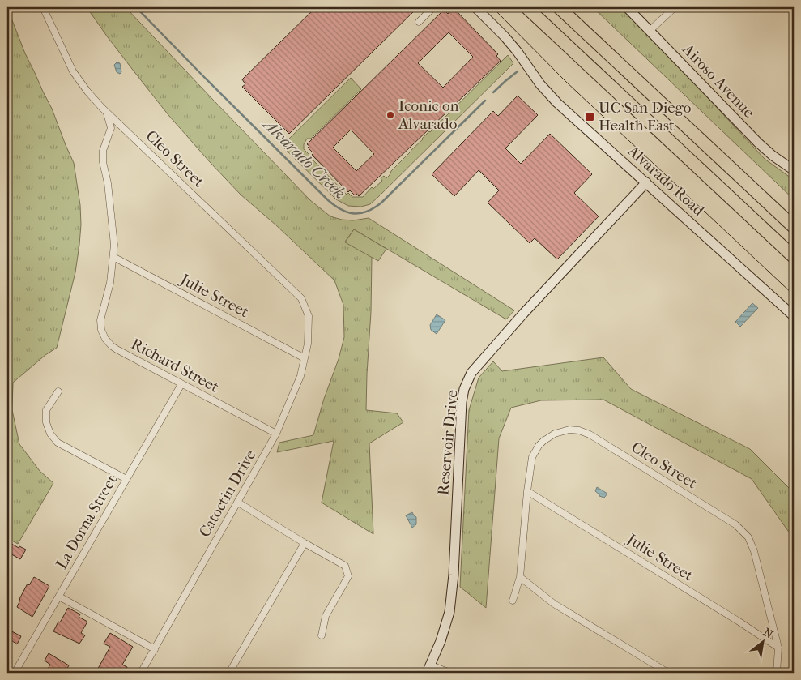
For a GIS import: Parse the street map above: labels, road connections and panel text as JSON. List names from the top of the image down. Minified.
{"streets":{"street":["Airoso Avenue","Cleo Street","Alvarado Road","Julie Street","Richard Street","Reservoir Drive","Catoctin Drive","La Dorna Street"]},"crossings":[["Cleo Street","Julie Street"],["Cleo Street","Richard Street"],["Cleo Street","Catoctin Drive"],["Alvarado Road","Reservoir Drive"],["Julie Street","Richard Street"],["Julie Street","Catoctin Drive"],["Richard Street","Catoctin Drive"],["Richard Street","La Dorna Street"]],"water":["Alvarado Creek"],"places":{"other":["Iconic on Alvarado"],"transit":["UC San Diego Health East"]},"north":"top right"}
